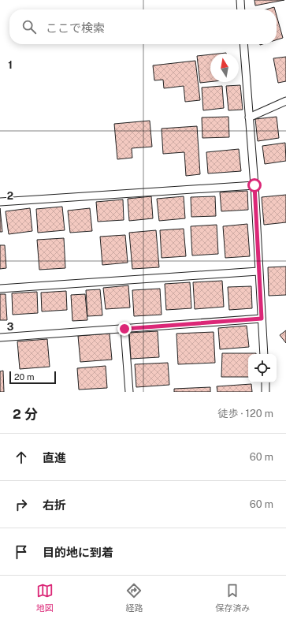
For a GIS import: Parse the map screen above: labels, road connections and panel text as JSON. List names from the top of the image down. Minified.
{"scale_bar":"20 m","north":"top","page":{"search":"ここで検索","scale":"20 m","heading":["2 分","徒歩 · 120 m"],"list":[["直進","60 m"],["右折","60 m"],"目的地に到着"],"nav":["地図","経路","保存済み"]},"grid":{"rows":["1","2","3"]}}
